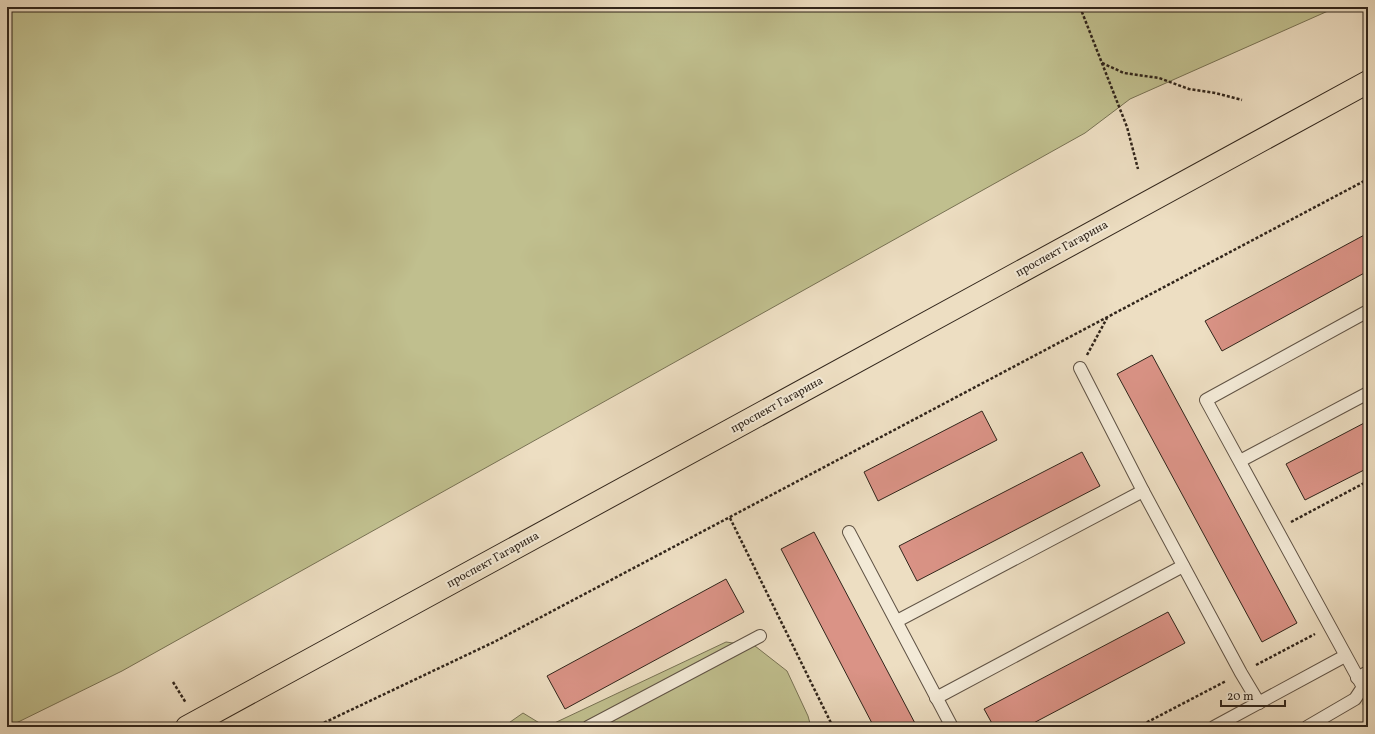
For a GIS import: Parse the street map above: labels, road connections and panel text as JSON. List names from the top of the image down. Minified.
{"streets":{"main road":["проспект Гагарина"]},"scale_bar":"20 m"}
